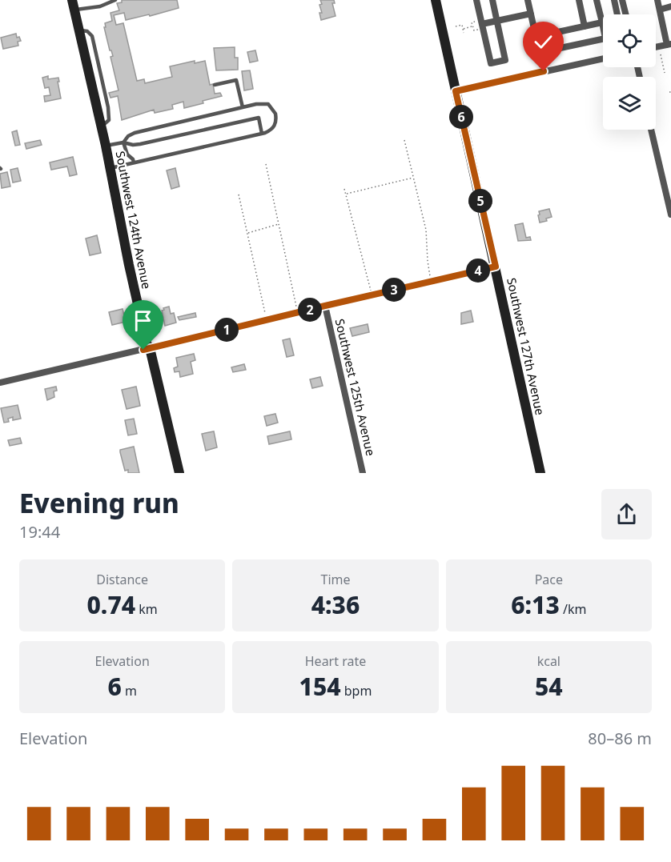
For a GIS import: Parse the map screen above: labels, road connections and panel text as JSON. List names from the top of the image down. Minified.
{"streets":{"street":["Southwest 124th Avenue","Southwest 127th Avenue","Southwest 125th Avenue"]},"page":{"pins":["6","5","4","3","2","1"],"heading":["Evening run","19:44"],"stats":[["Distance","0.74 km"],["Time","4:36"],["Pace","6:13 /km"],["Elevation","6 m"],["Heart rate","154 bpm"],["kcal","54"]],"chart":["Elevation","80–86 m"]}}
